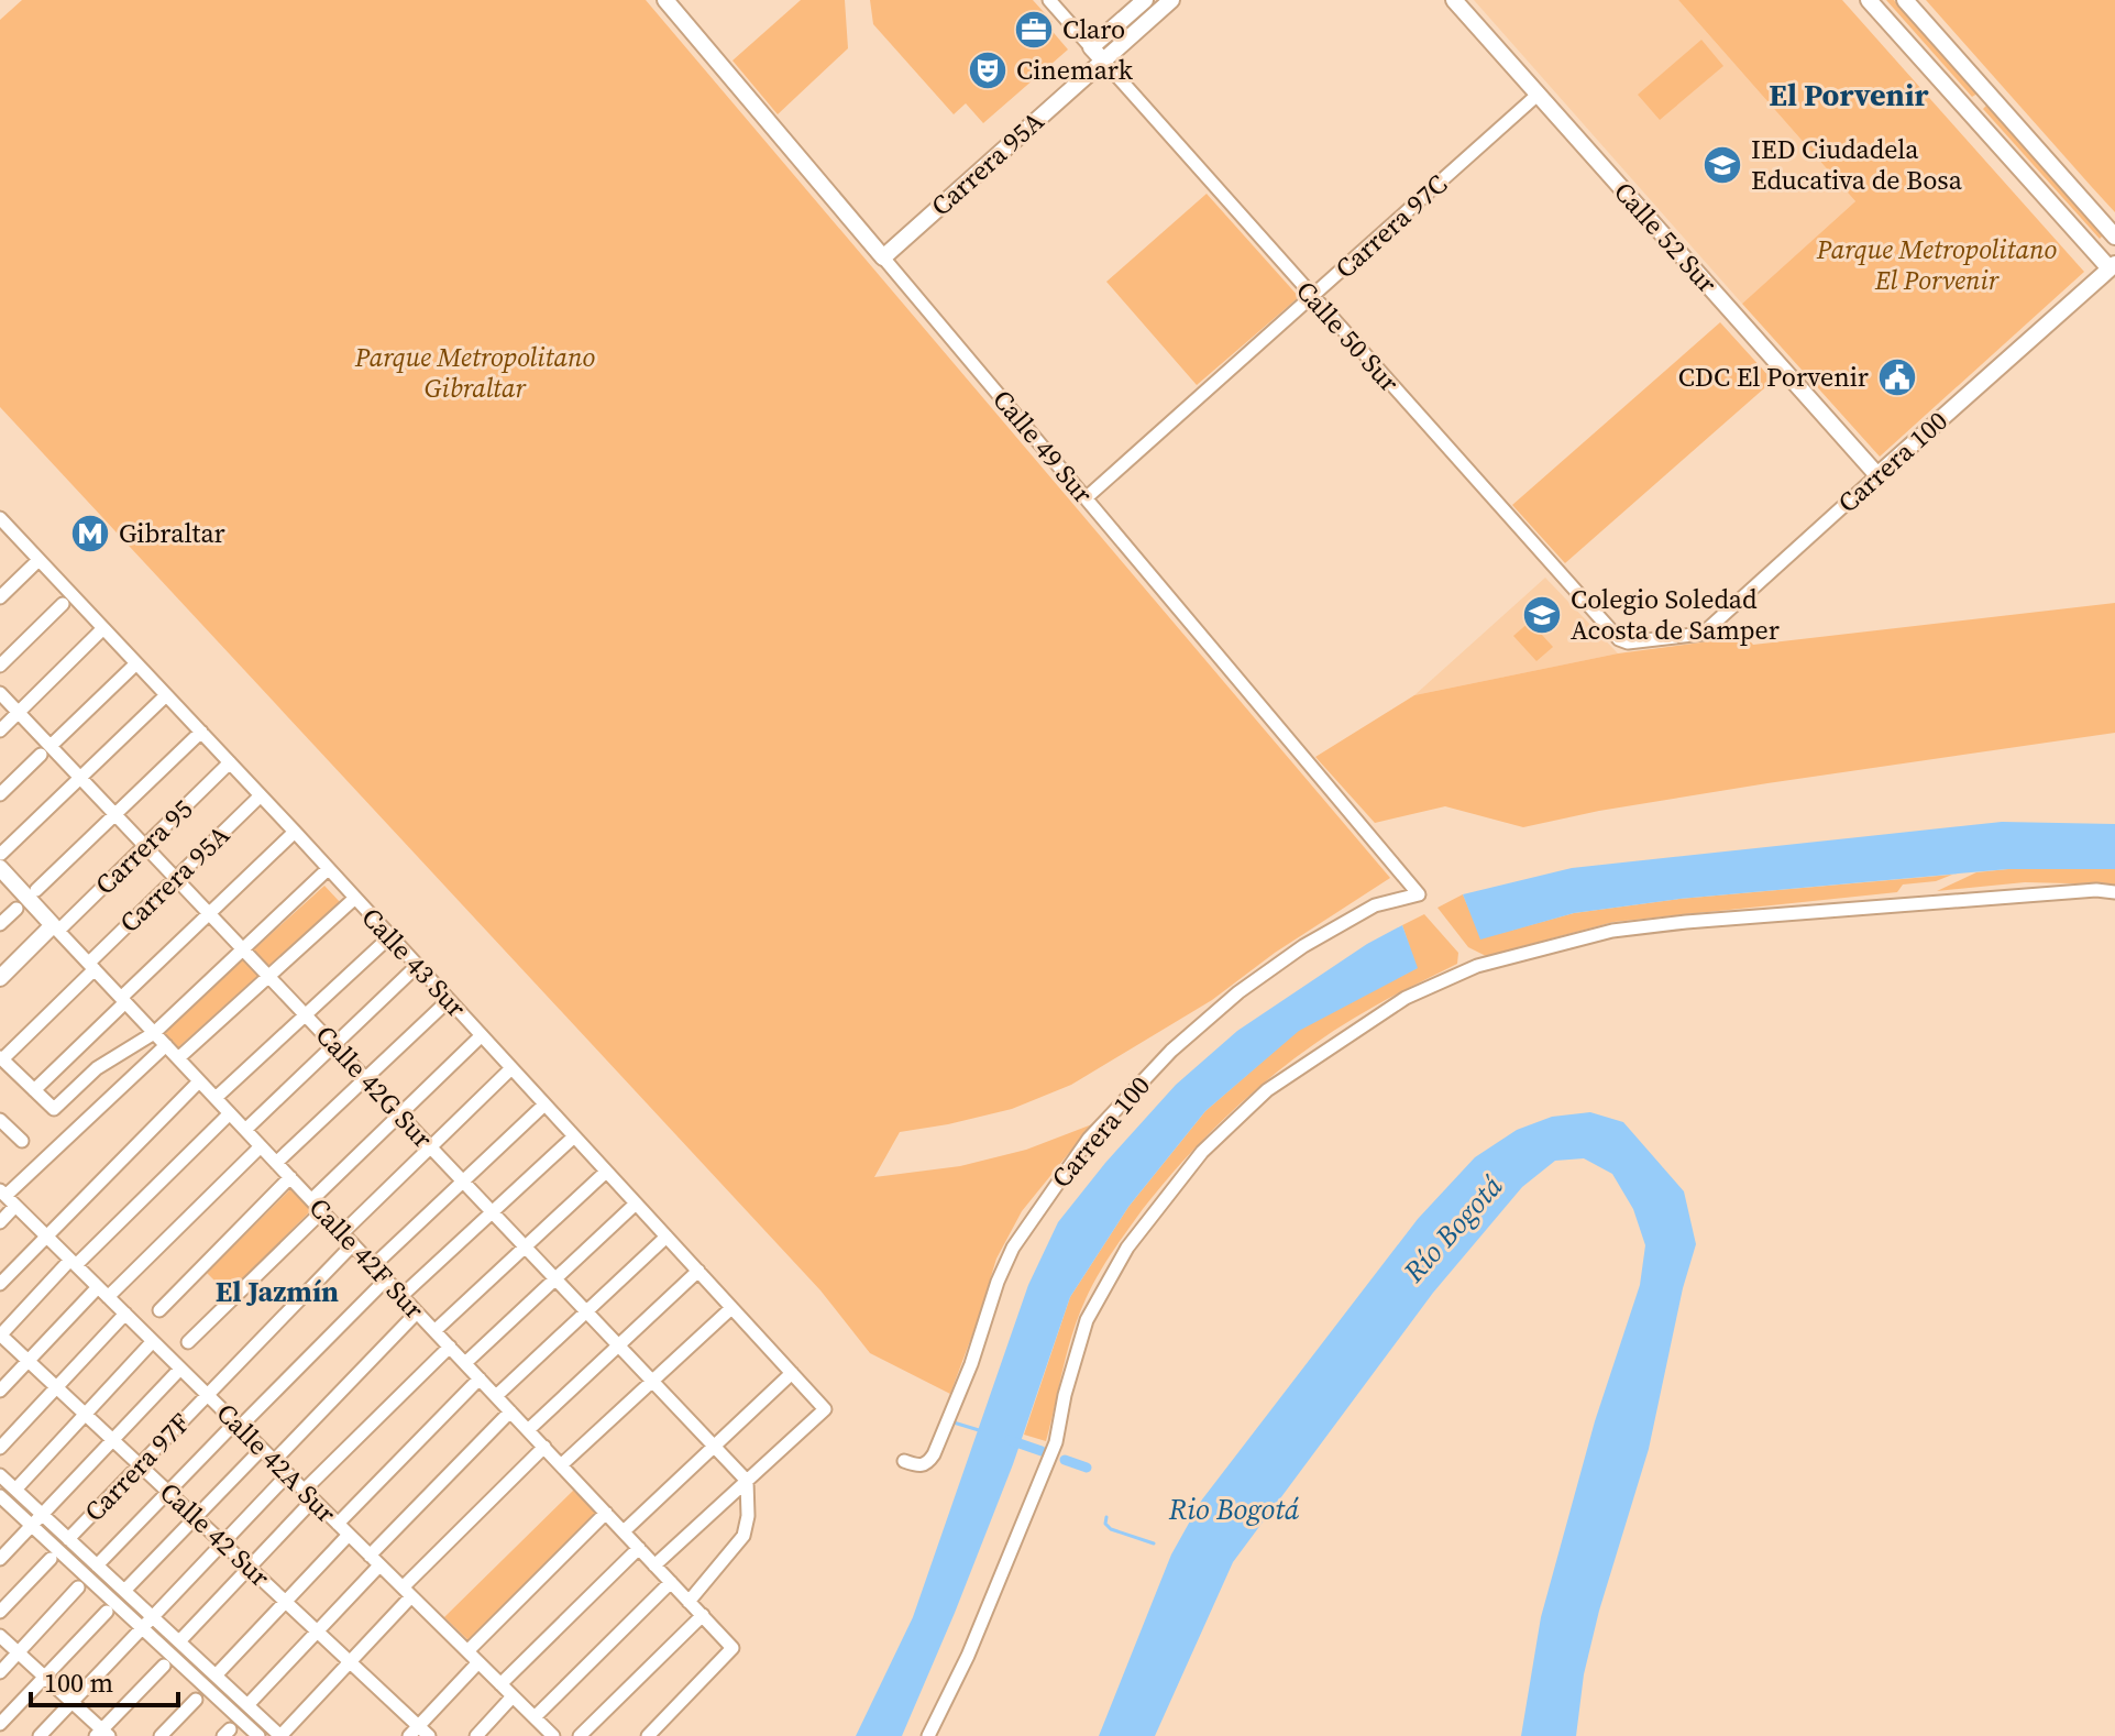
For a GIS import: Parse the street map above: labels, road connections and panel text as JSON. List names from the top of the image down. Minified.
{"streets":{"street":["Carrera 95A","Carrera 97C","Calle 52 Sur","Calle 50 Sur","Calle 49 Sur","Carrera 100","Carrera 95","Calle 43 Sur","Calle 42G Sur","Calle 42F Sur","Calle 42A Sur","Carrera 97F","Calle 42 Sur"]},"crossings":[["Carrera 95A","Calle 50 Sur"],["Carrera 95A","Calle 49 Sur"],["Carrera 95A","Calle 43 Sur"],["Carrera 95A","Calle 42G Sur"],["Carrera 95A","Calle 42F Sur"],["Carrera 97C","Calle 52 Sur"],["Carrera 97C","Calle 50 Sur"],["Carrera 97C","Calle 49 Sur"],["Calle 52 Sur","Carrera 100"],["Calle 50 Sur","Carrera 100"],["Calle 49 Sur","Carrera 100"],["Carrera 95","Calle 43 Sur"],["Carrera 95","Calle 42G Sur"],["Carrera 95","Calle 42F Sur"],["Calle 43 Sur","Calle 42G Sur"],["Calle 42F Sur","Carrera 97F"],["Calle 42A Sur","Carrera 97F"],["Carrera 97F","Calle 42 Sur"]],"districts":["El Porvenir","El Jazmín"],"water":["Río Bogotá","Rio Bogotá"],"parks":["Parque Metropolitano El Porvenir","Parque Metropolitano Gibraltar"],"places":{"office":["Claro"],"theatre":["Cinemark"],"school or university":["IED Ciudadela Educativa de Bosa","Colegio Soledad Acosta de Samper"],"public building":["CDC El Porvenir"],"metro station":["Gibraltar"]},"scale_bar":"100 m"}
